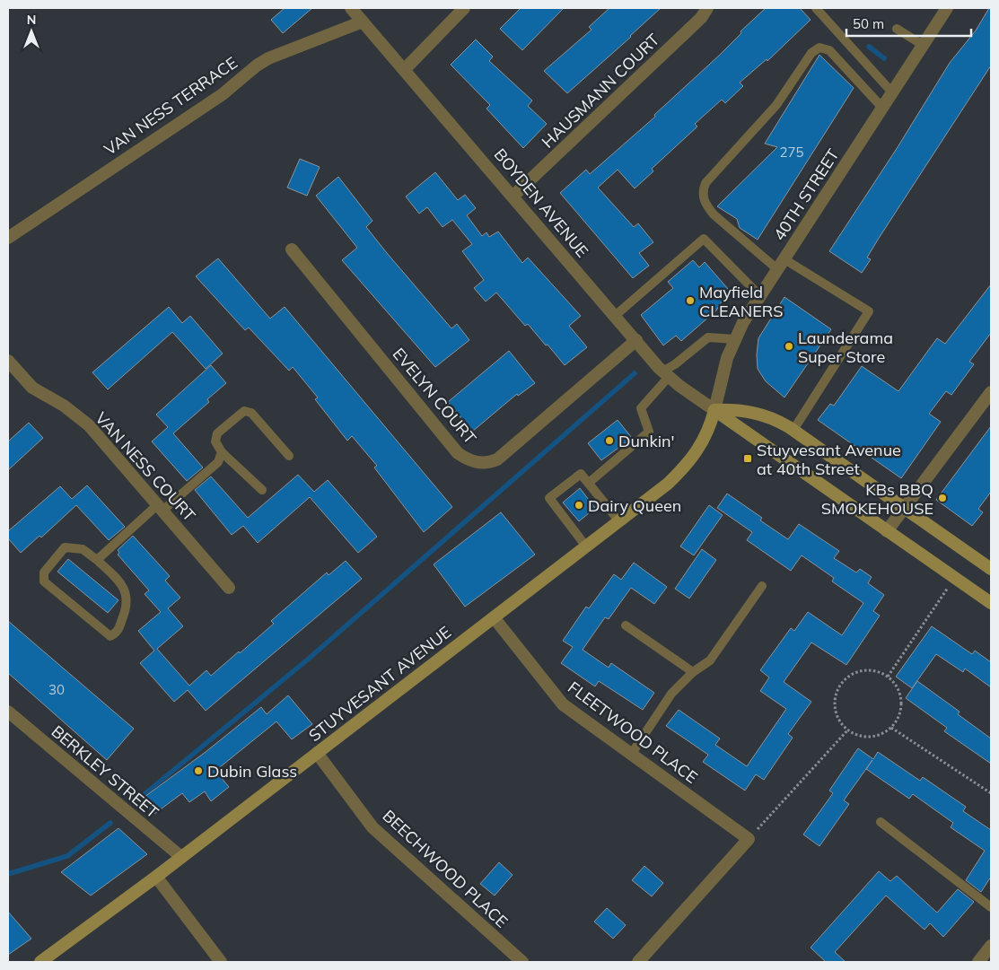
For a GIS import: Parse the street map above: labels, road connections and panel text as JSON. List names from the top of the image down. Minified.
{"streets":{"main road":["STUYVESANT AVENUE"],"street":["HAUSMANN COURT","VAN NESS TERRACE","40TH STREET","BOYDEN AVENUE","EVELYN COURT","VAN NESS COURT","FLEETWOOD PLACE","BERKLEY STREET","BEECHWOOD PLACE"]},"crossings":[["HAUSMANN COURT","BOYDEN AVENUE"],["VAN NESS TERRACE","BOYDEN AVENUE"],["40TH STREET","BOYDEN AVENUE"],["40TH STREET","STUYVESANT AVENUE"],["BOYDEN AVENUE","EVELYN COURT"],["BOYDEN AVENUE","STUYVESANT AVENUE"],["STUYVESANT AVENUE","FLEETWOOD PLACE"],["STUYVESANT AVENUE","BERKLEY STREET"],["STUYVESANT AVENUE","BEECHWOOD PLACE"]],"places":{"other":["Mayfield CLEANERS","Launderama Super Store","Dunkin'","KBs BBQ SMOKEHOUSE","Dairy Queen","Dubin Glass"],"transit":["Stuyvesant Avenue at 40th Street"]},"house_numbers":["275","30"],"scale_bar":"50 m","north":"top"}
